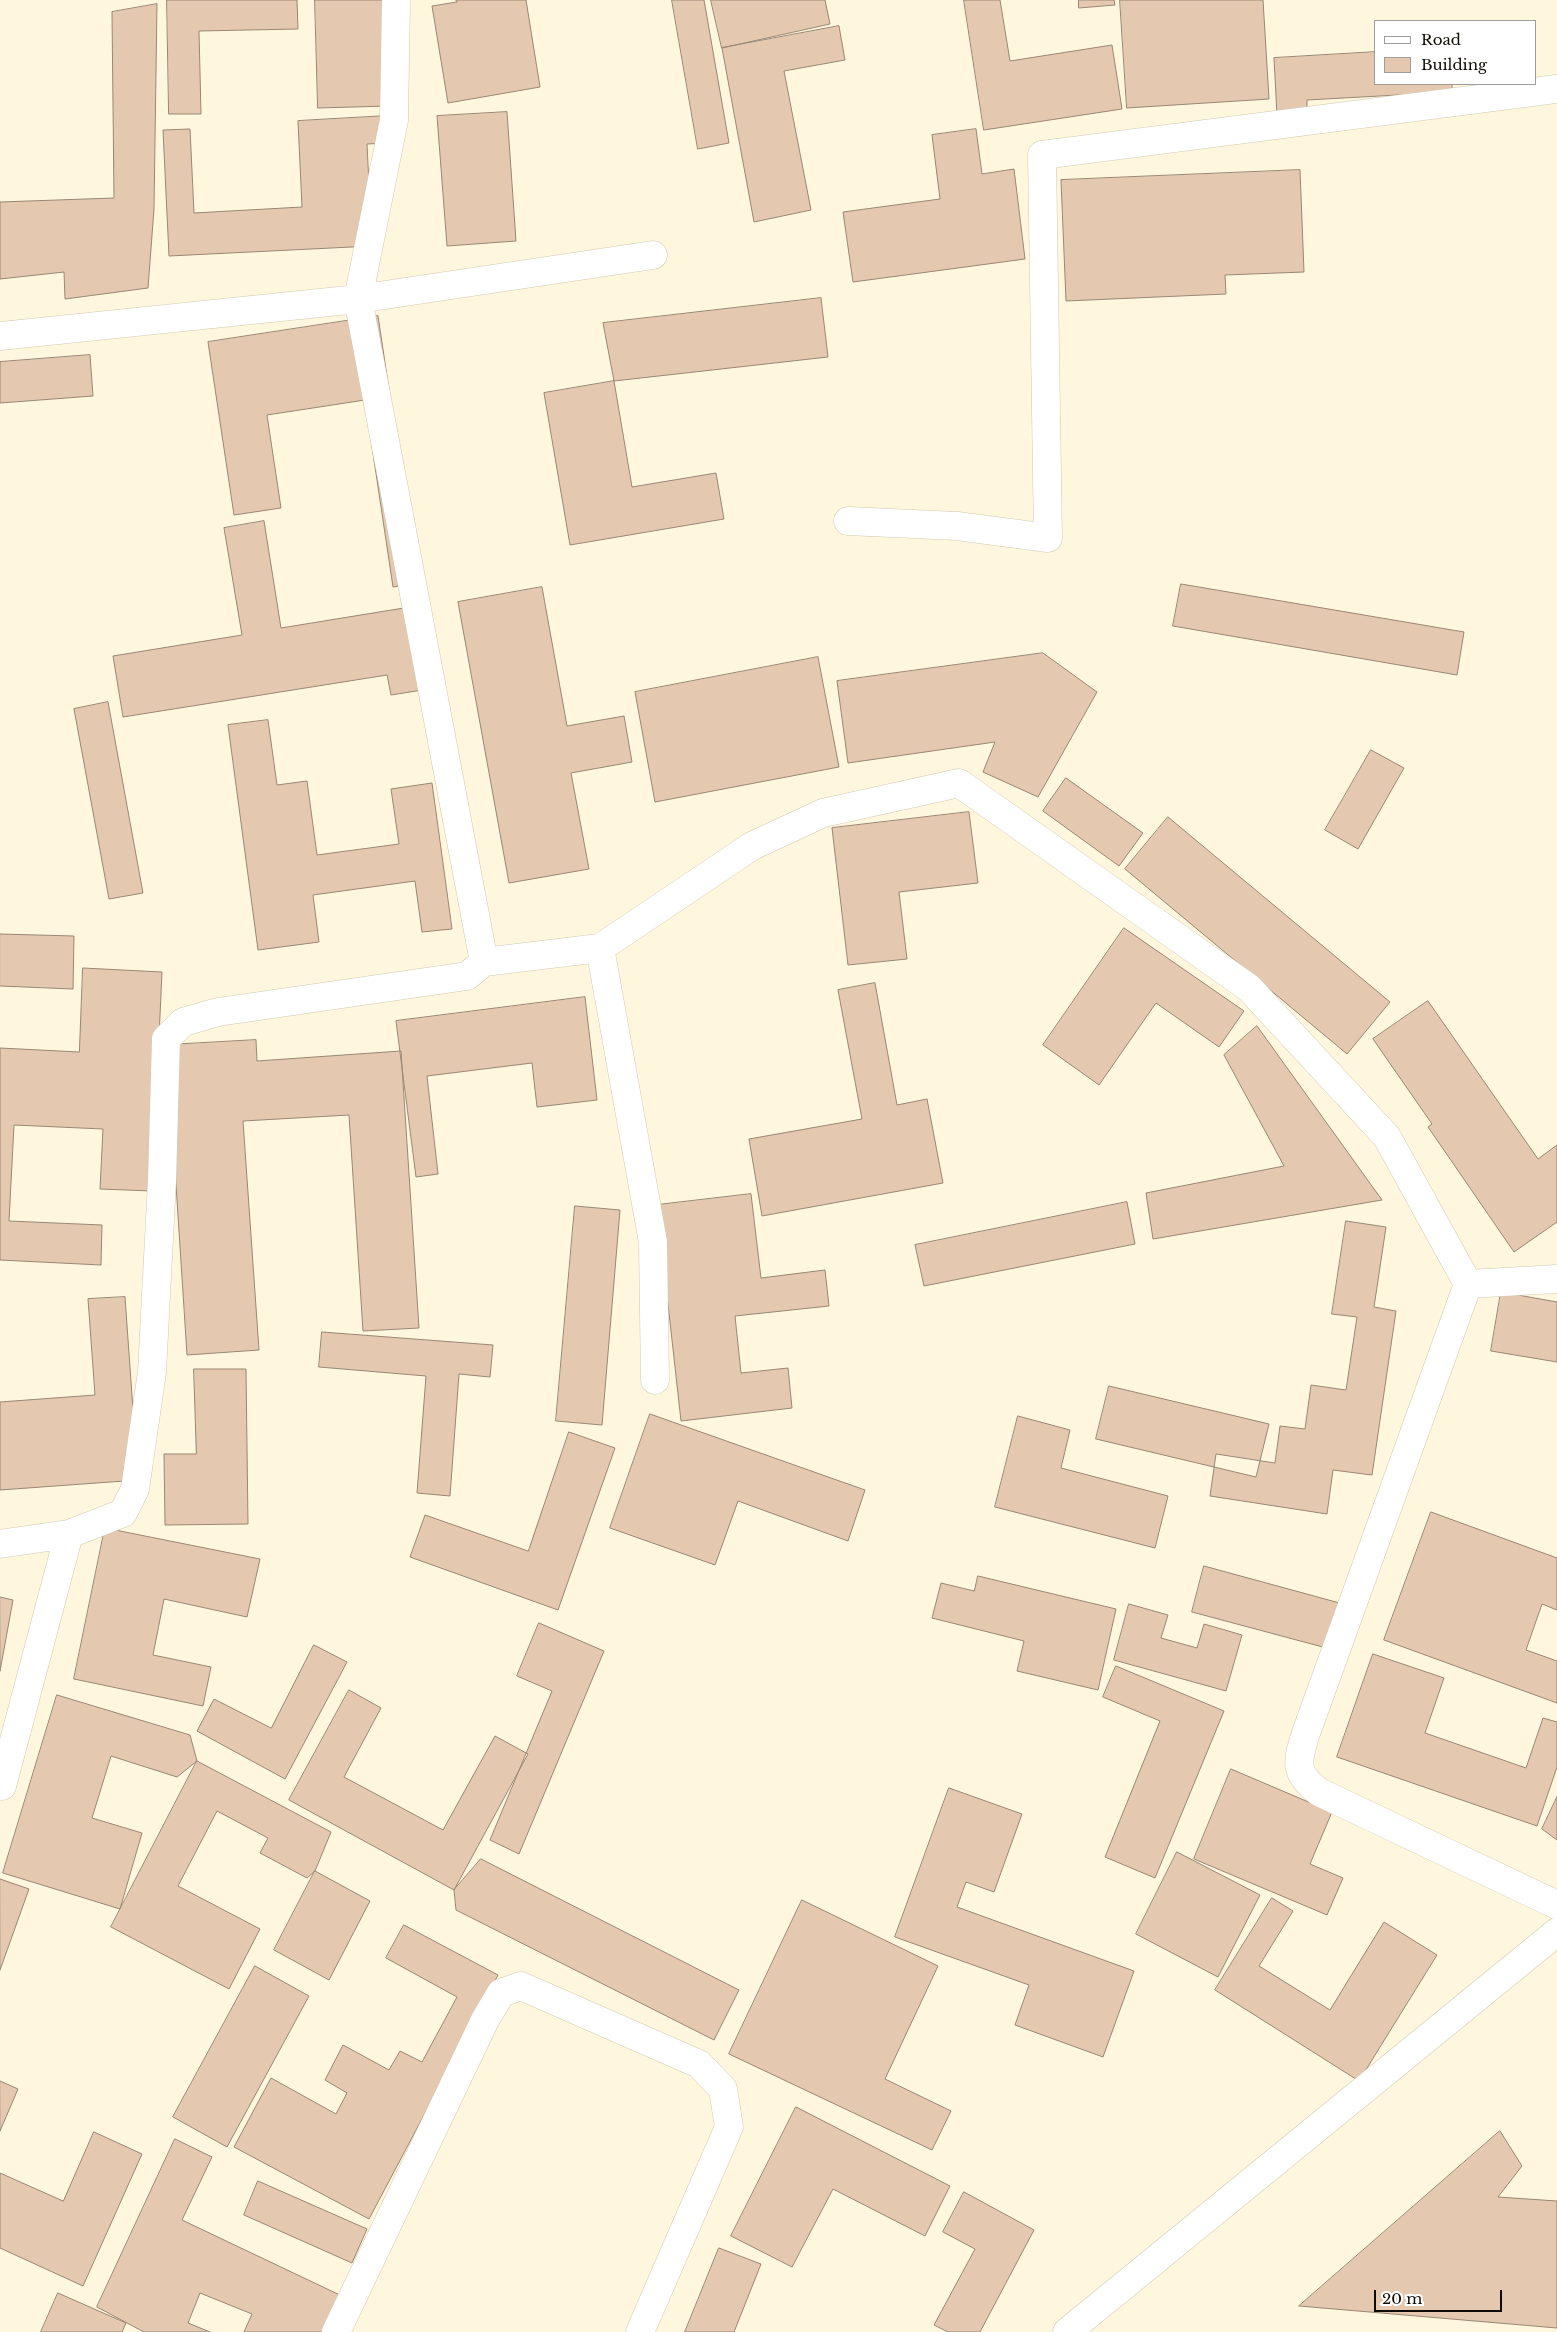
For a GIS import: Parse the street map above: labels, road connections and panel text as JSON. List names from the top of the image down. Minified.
{"legend":["Road","Building"],"scale_bar":"20 m"}
